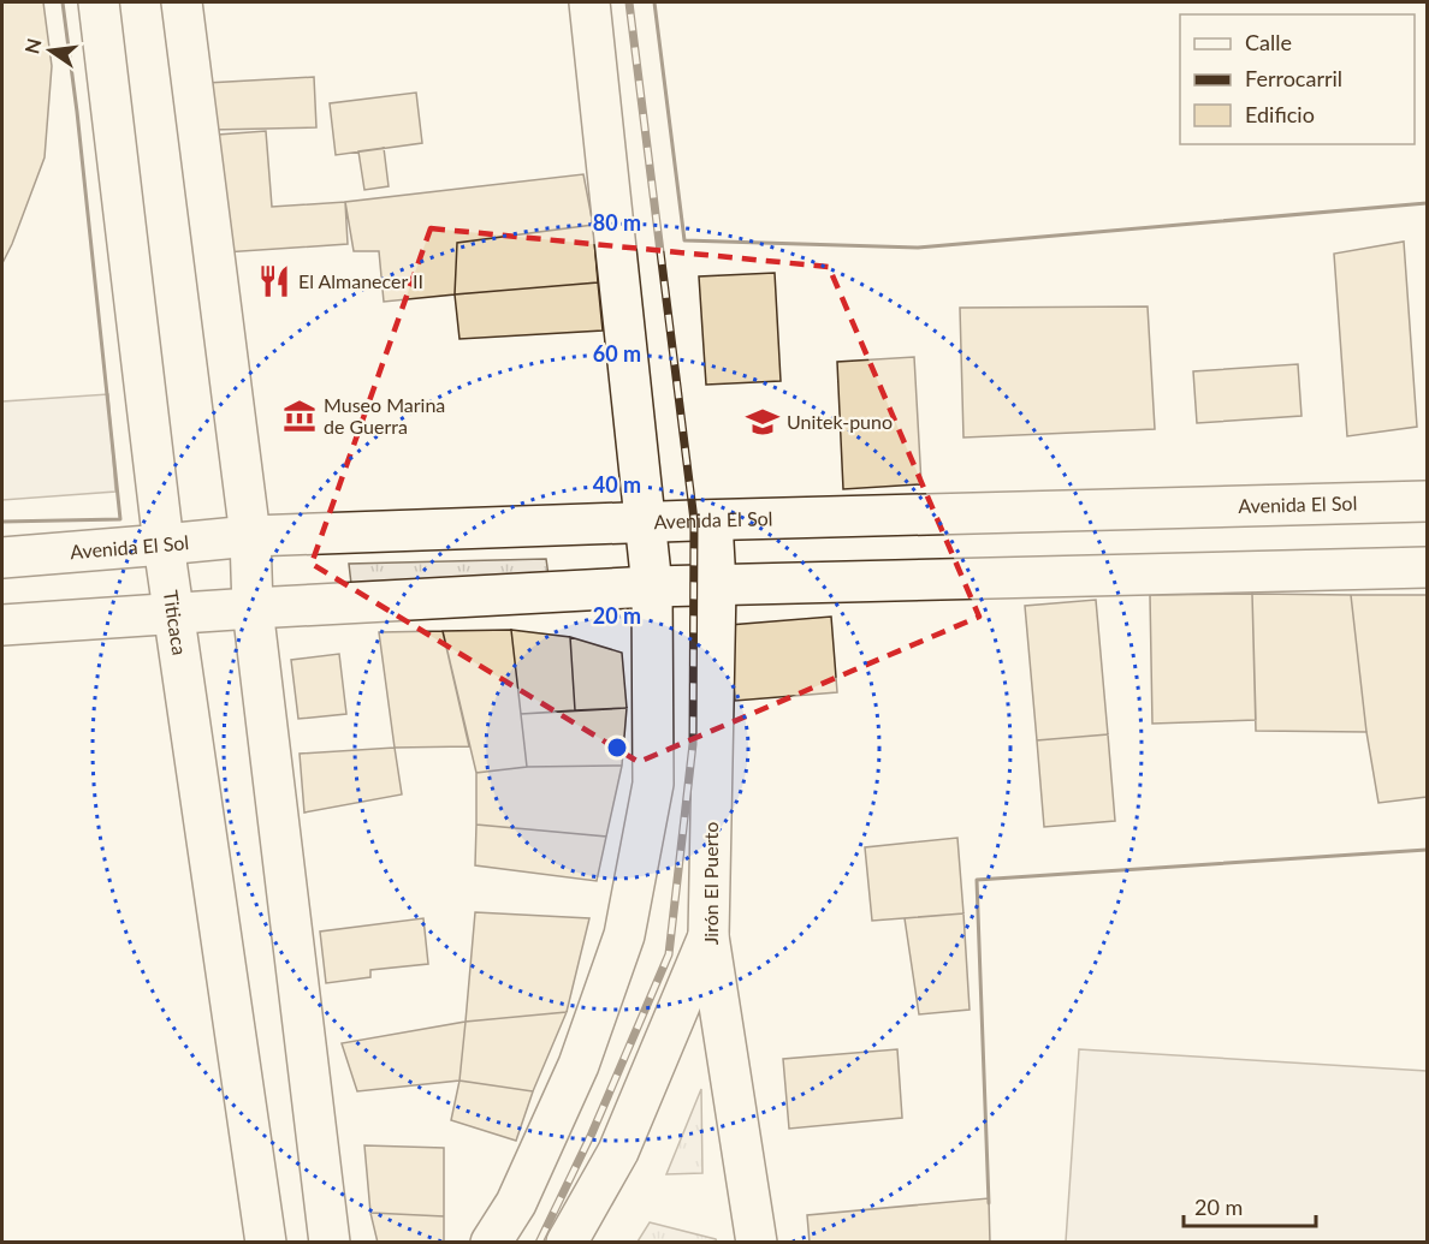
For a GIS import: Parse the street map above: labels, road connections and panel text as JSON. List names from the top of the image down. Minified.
{"streets":{"street":["Avenida El Sol","Titicaca","Jirón El Puerto"]},"crossings":[["Avenida El Sol","Titicaca"],["Avenida El Sol","Jirón El Puerto"]],"places":{"restaurant":["El Almanecer II"],"museum":["Museo Marina de Guerra"],"school or university":["Unitek-puno"]},"legend":["Calle","Ferrocarril","Edificio"],"scale_bar":"20 m","north":"left","rings":["80 m","60 m","40 m","20 m"]}
